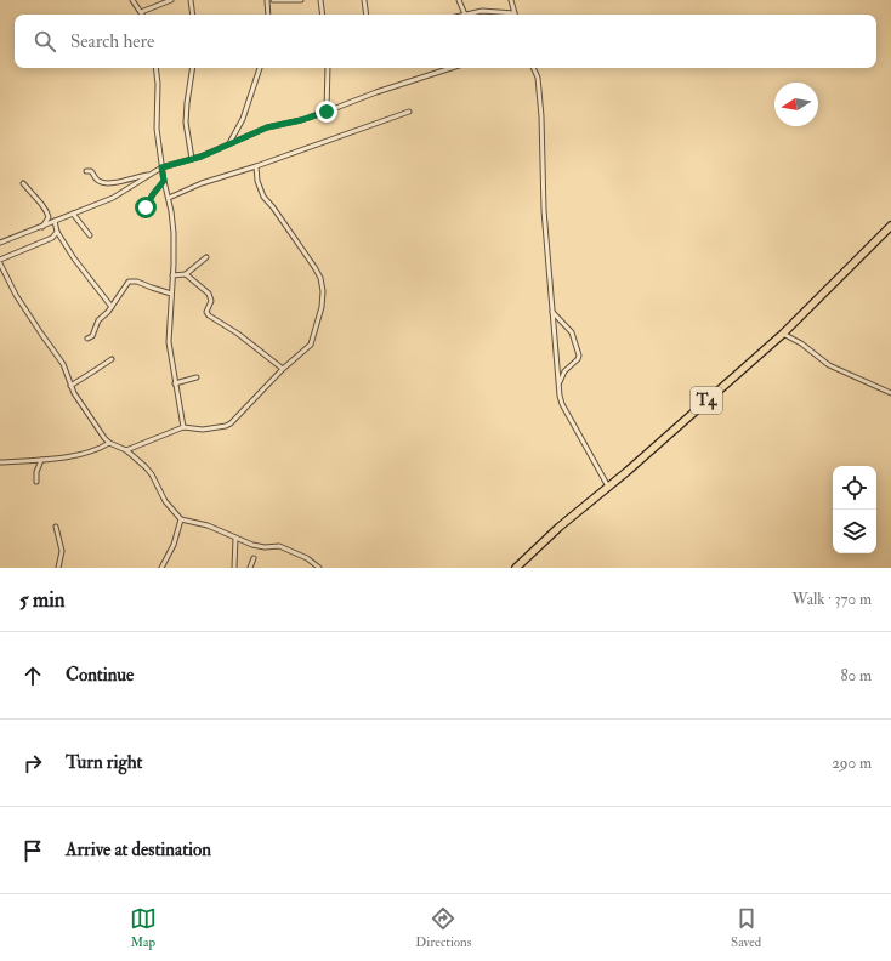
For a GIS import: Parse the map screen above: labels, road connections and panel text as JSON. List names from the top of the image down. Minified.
{"streets":{"highway":["T4"]},"north":"left","page":{"search":"Search here","heading":["5 min","Walk · 370 m"],"list":[["Continue","80 m"],["Turn right","290 m"],"Arrive at destination"],"nav":["Map","Directions","Saved"]}}
